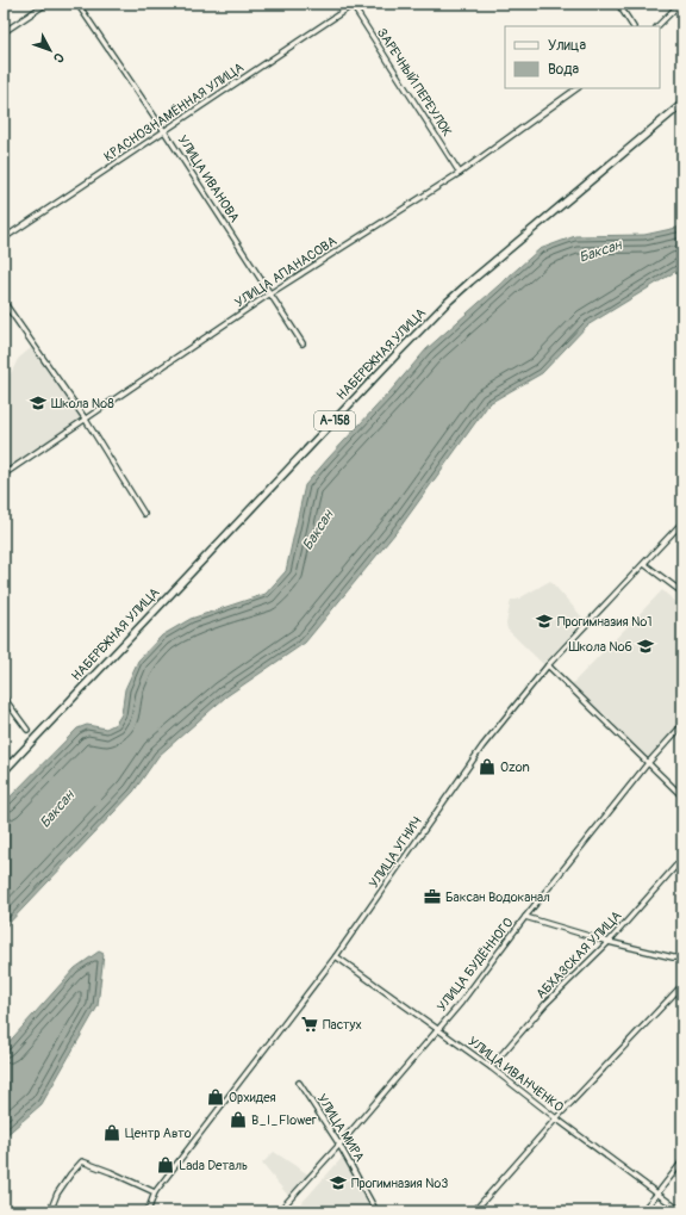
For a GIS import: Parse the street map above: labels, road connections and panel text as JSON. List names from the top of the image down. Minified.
{"streets":{"main road":["НАБЕРЕЖНАЯ УЛИЦА","А-158"],"street":["ЗАРЕЧНЫЙ ПЕРЕУЛОК","КРАСНОЗНАМЁННАЯ УЛИЦА","УЛИЦА ИВАНОВА","УЛИЦА АПАНАСОВА","УЛИЦА УГНИЧ","АБХАЗСКАЯ УЛИЦА","УЛИЦА БУДЁННОГО","УЛИЦА ИВАНЧЕНКО","УЛИЦА МИРА"]},"crossings":[["ЗАРЕЧНЫЙ ПЕРЕУЛОК","КРАСНОЗНАМЁННАЯ УЛИЦА"],["ЗАРЕЧНЫЙ ПЕРЕУЛОК","УЛИЦА АПАНАСОВА"],["КРАСНОЗНАМЁННАЯ УЛИЦА","УЛИЦА ИВАНОВА"],["УЛИЦА ИВАНОВА","УЛИЦА АПАНАСОВА"],["УЛИЦА УГНИЧ","УЛИЦА ИВАНЧЕНКО"],["АБХАЗСКАЯ УЛИЦА","УЛИЦА ИВАНЧЕНКО"],["УЛИЦА БУДЁННОГО","УЛИЦА ИВАНЧЕНКО"],["УЛИЦА БУДЁННОГО","УЛИЦА МИРА"]],"water":["Баксан"],"places":{"school or university":["Школа №8","Прогимназия №1","Школа №6","Прогимназия №3"],"shop":["Ozon","Орхидея","B_I_Flower","Центр Авто","Lada Dеталь"],"office":["Баксан Водоканал"],"supermarket":["Пастух"]},"legend":["Улица","Вода"],"north":"bottom right"}
